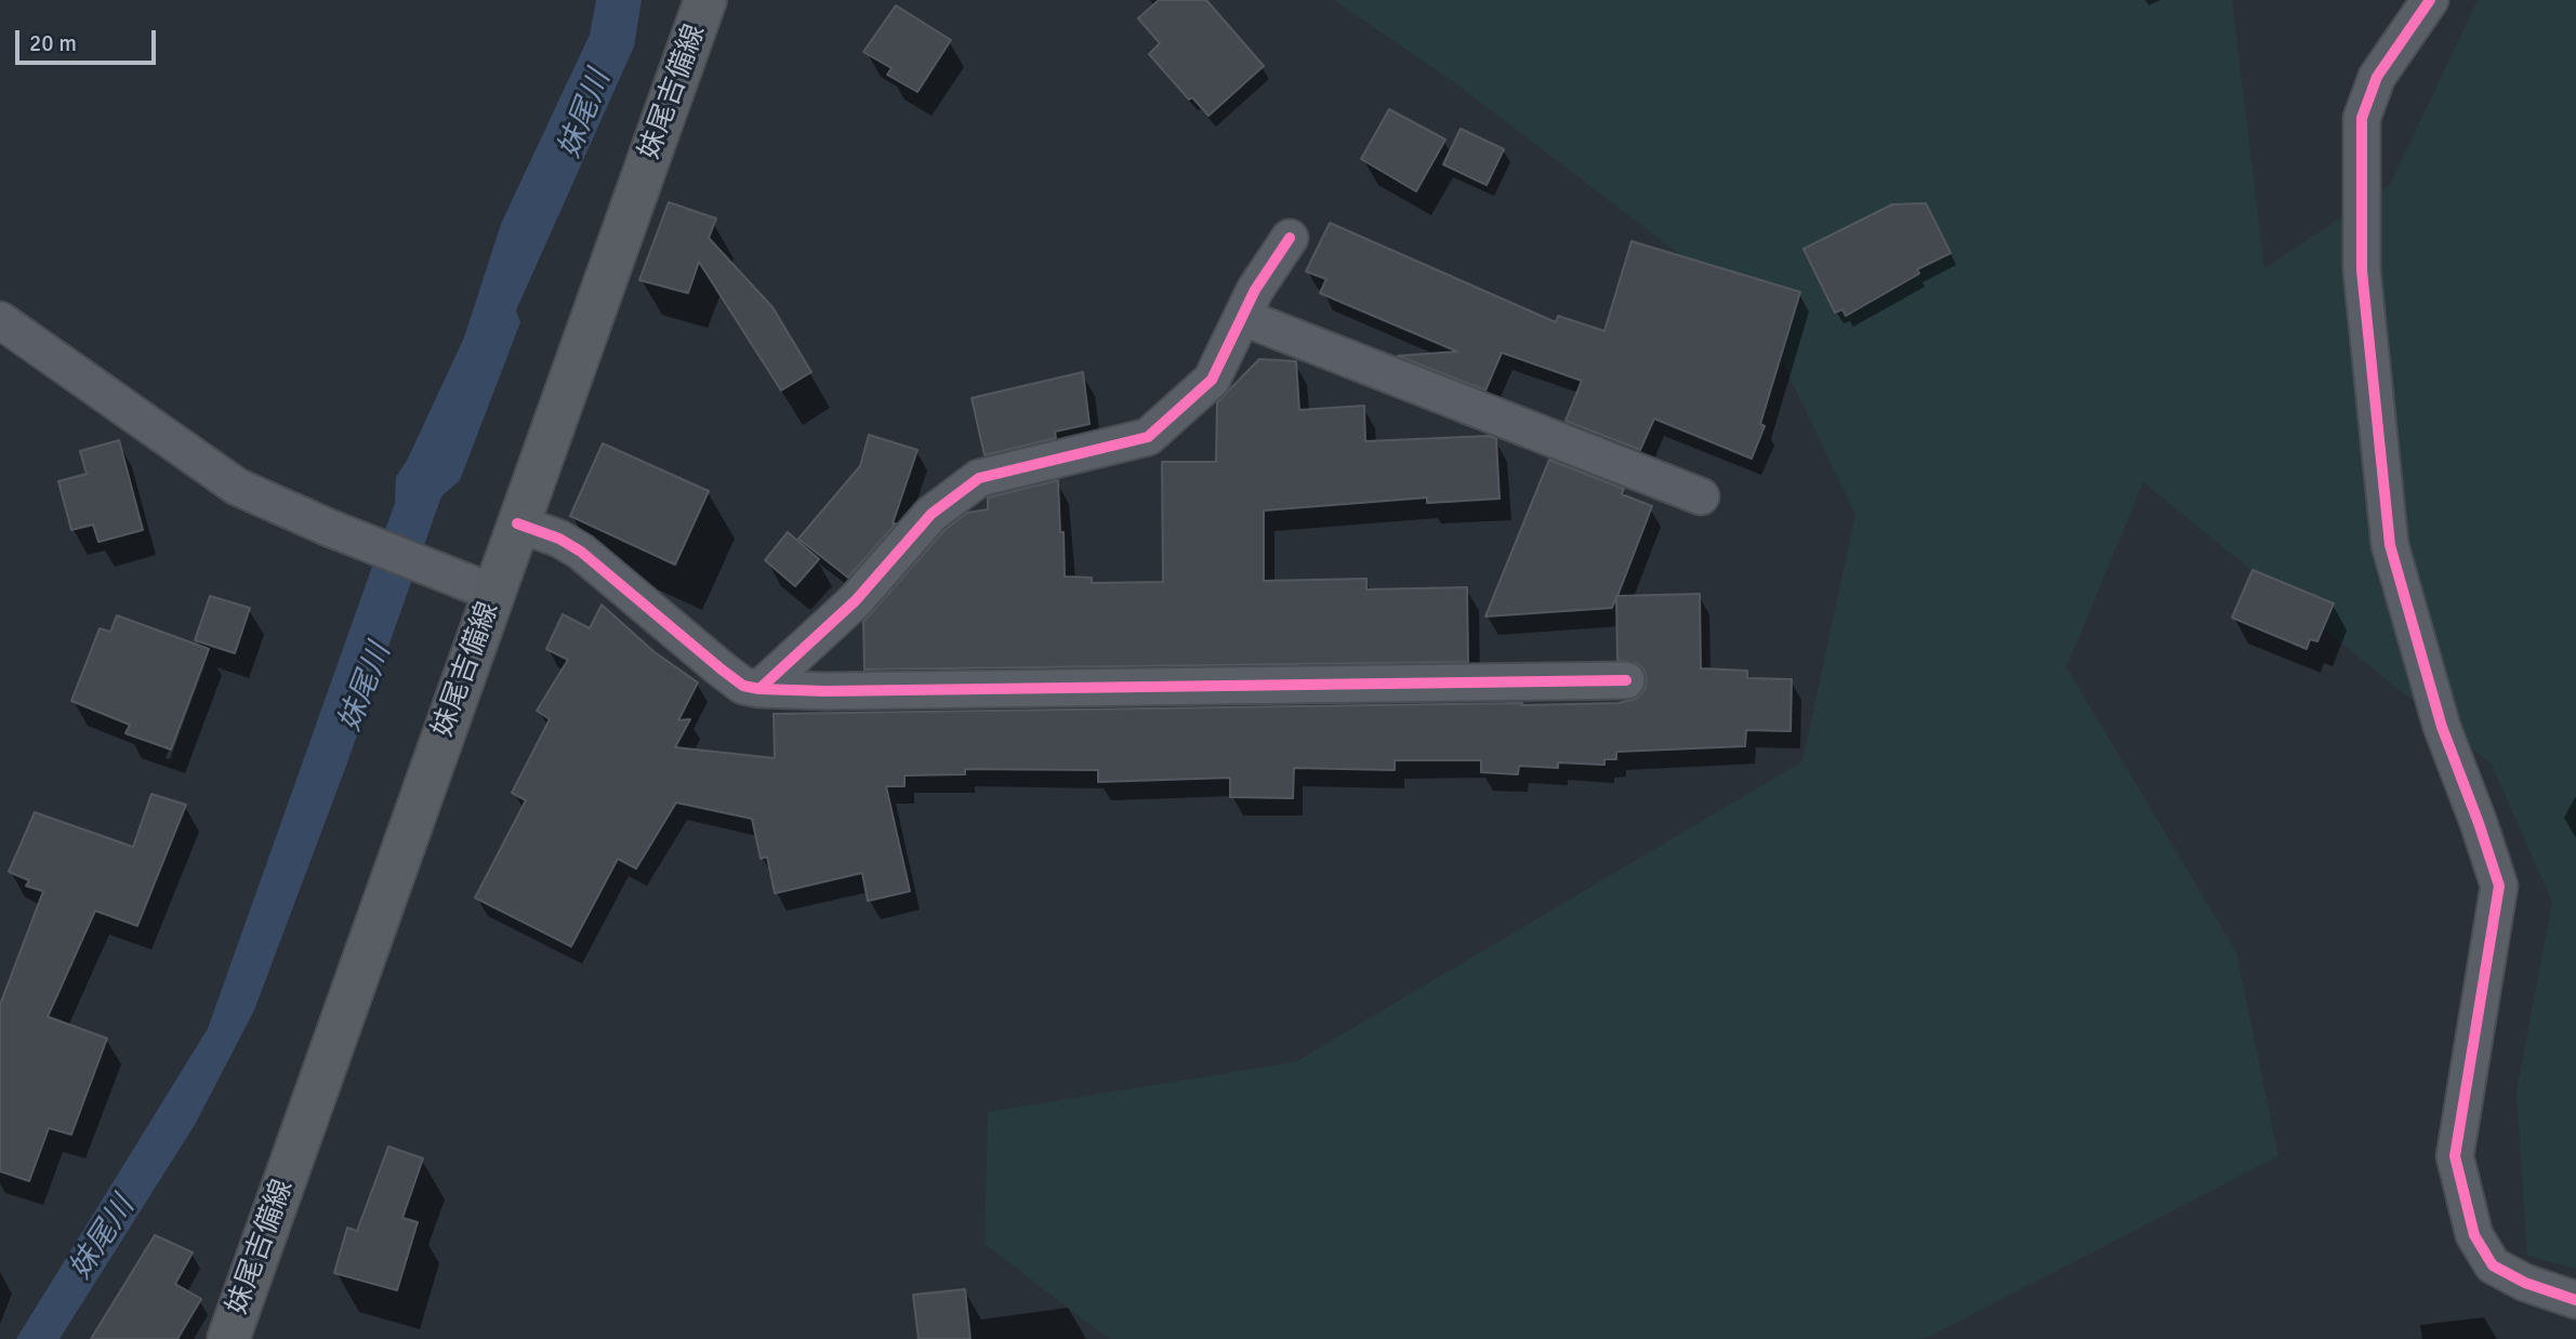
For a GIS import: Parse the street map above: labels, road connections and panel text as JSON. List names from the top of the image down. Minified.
{"streets":{"main road":["妹尾吉備線"]},"water":["妹尾川"],"scale_bar":"20 m"}
